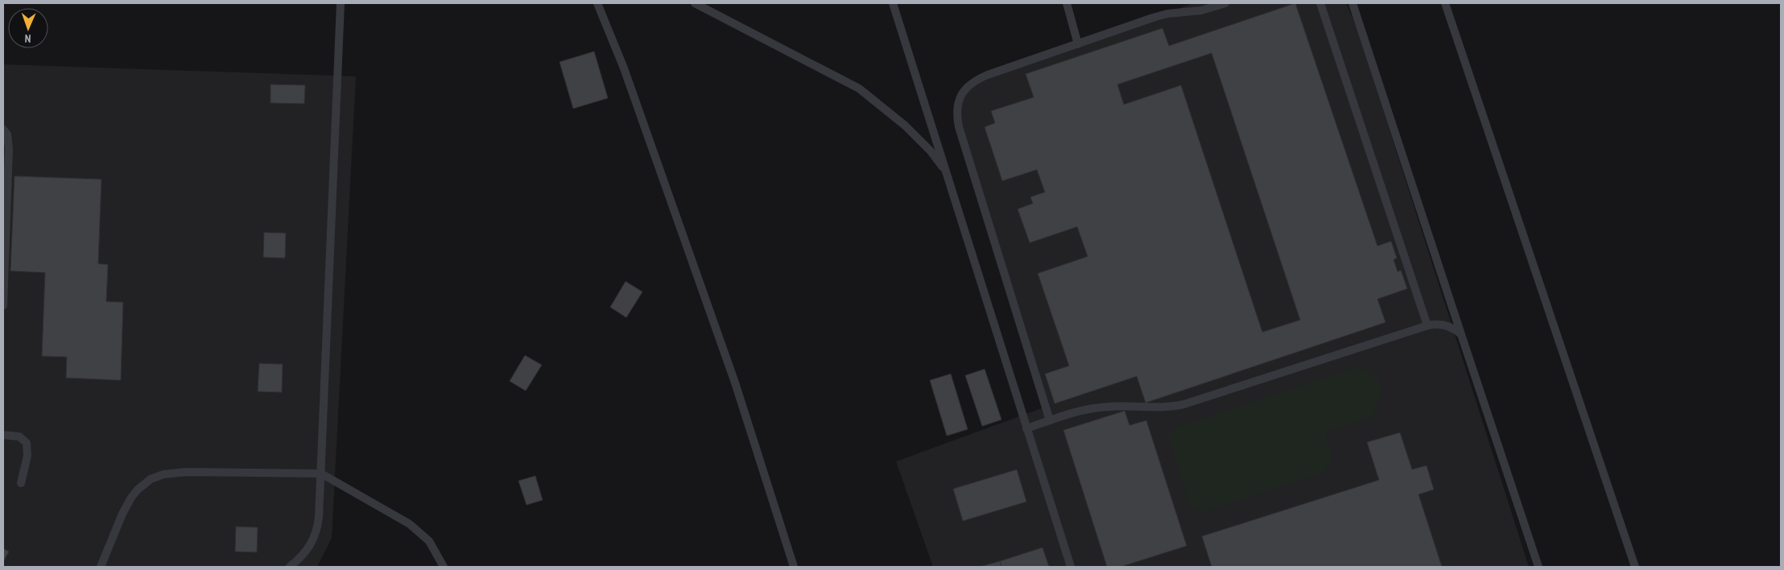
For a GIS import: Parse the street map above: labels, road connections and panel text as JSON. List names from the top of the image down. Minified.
{"north":"bottom"}
